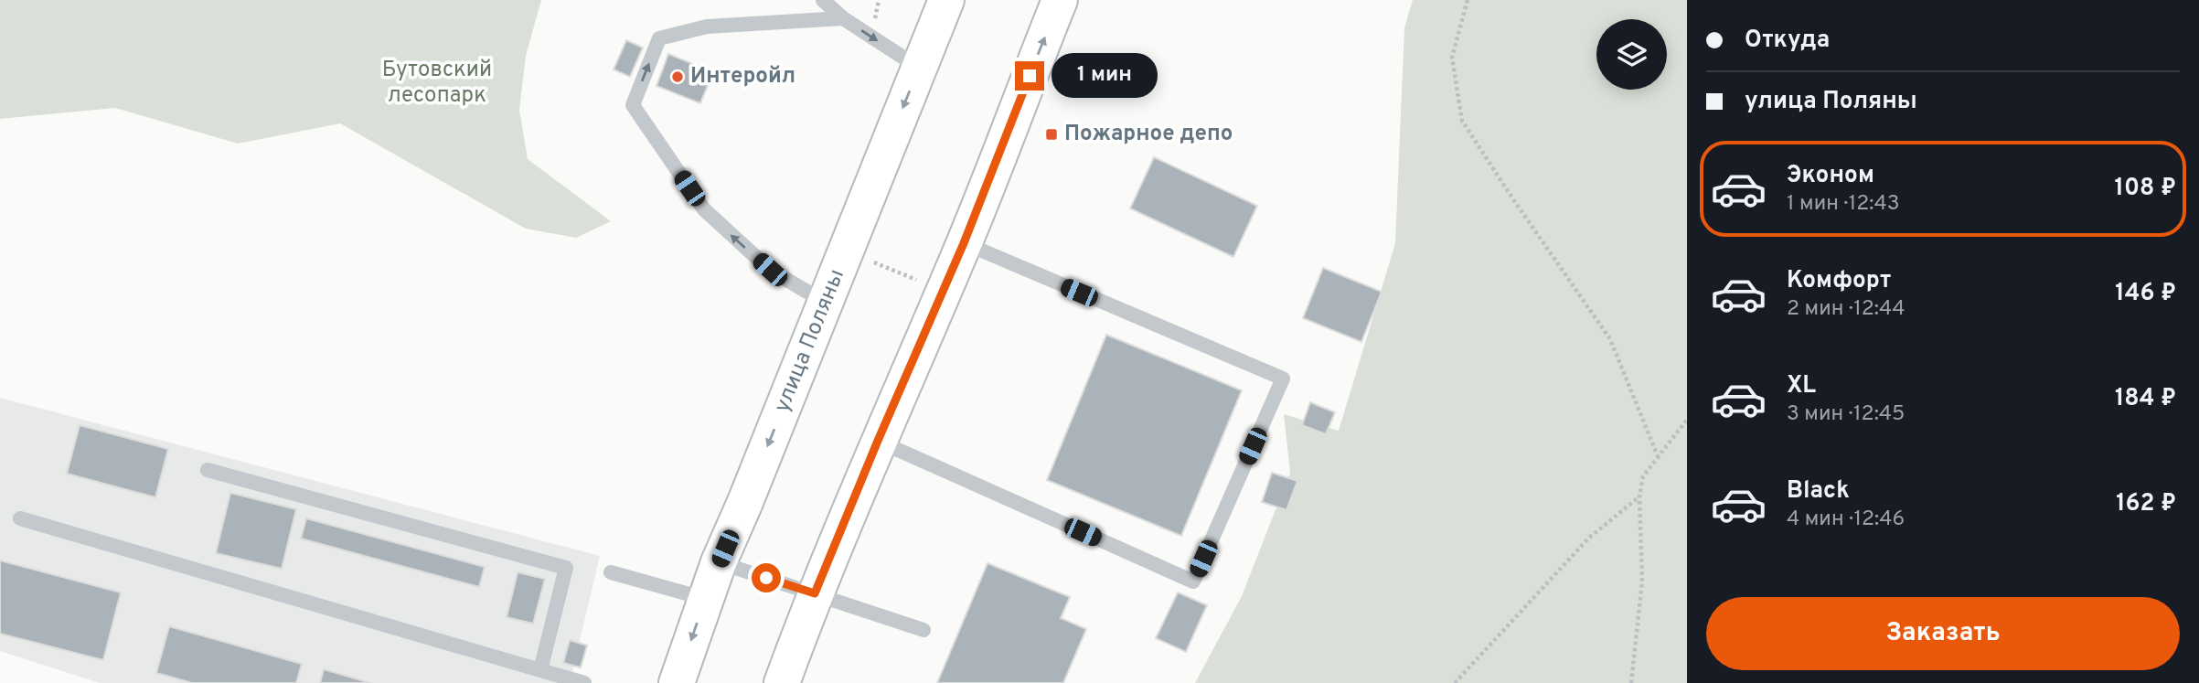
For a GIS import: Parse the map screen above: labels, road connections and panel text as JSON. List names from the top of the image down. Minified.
{"streets":{"main road":["улица Поляны"]},"parks":["Бутовский лесопарк"],"places":{"other":["Интеройл"],"transit":["Пожарное депо"]},"page":{"banner":["Откуда","улица Поляны"],"bubble":"1 мин","list":[{"name":"Эконом","note":"1 мин · 12:43","value":"108 ₽"},{"name":"Комфорт","note":"2 мин · 12:44","value":"146 ₽"},{"name":"XL","note":"3 мин · 12:45","value":"184 ₽"},{"name":"Black","note":"4 мин · 12:46","value":"162 ₽"}],"buttons":"Заказать"}}
